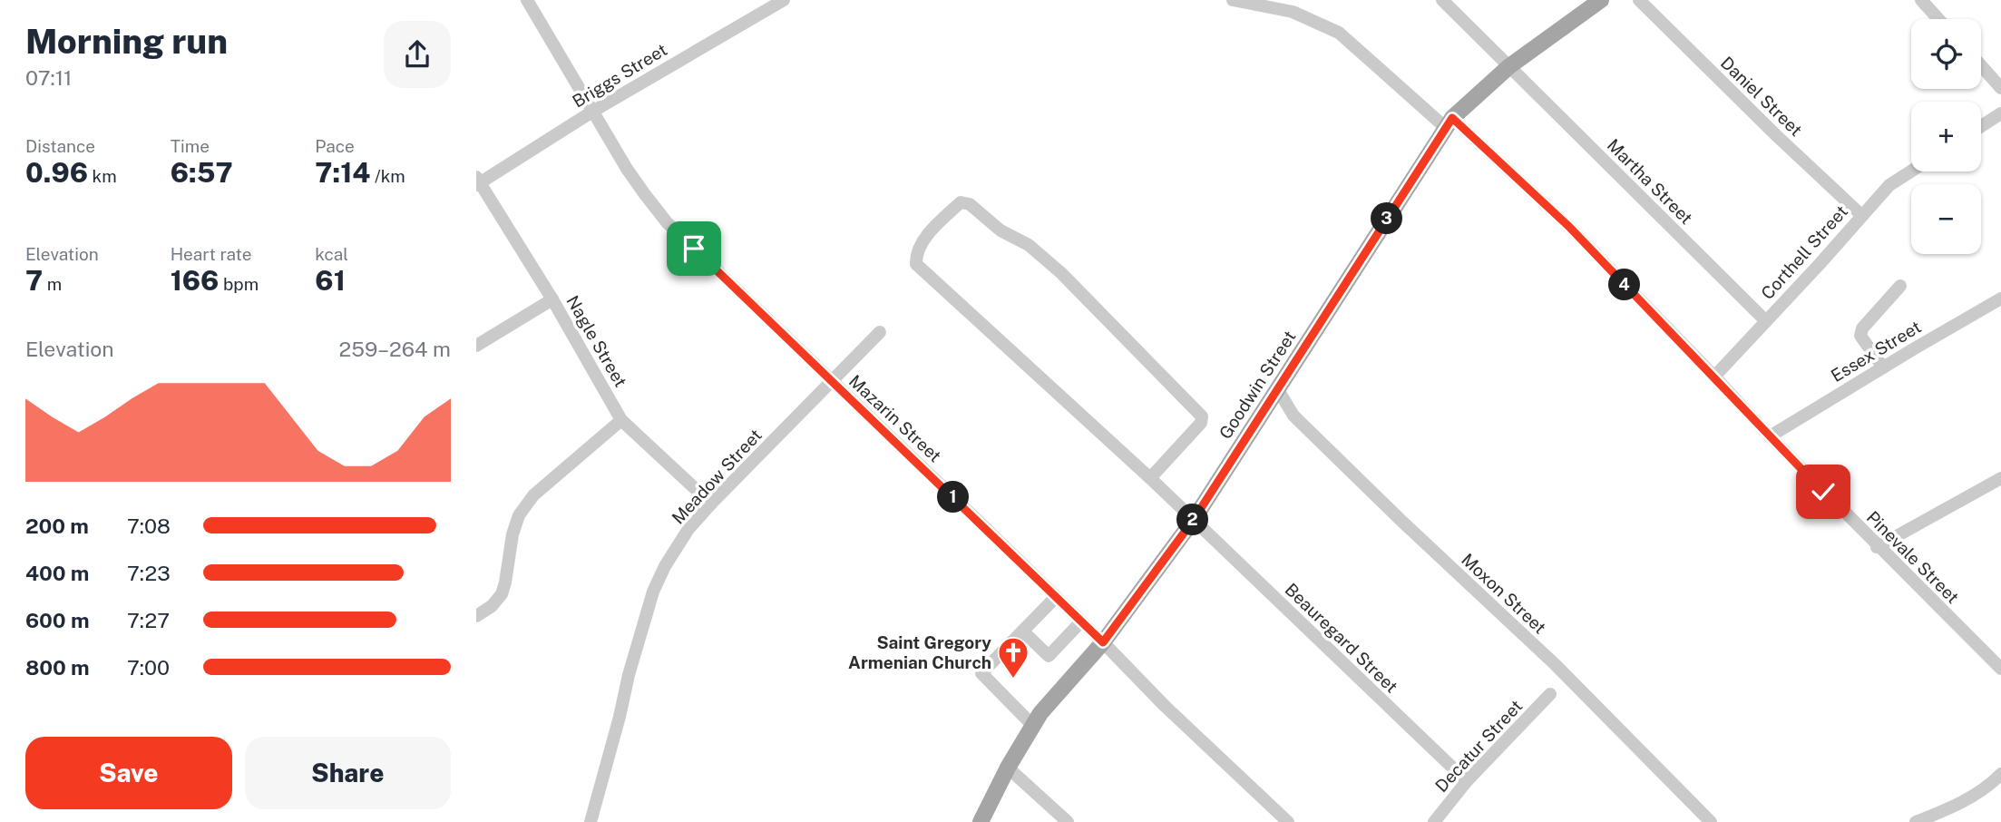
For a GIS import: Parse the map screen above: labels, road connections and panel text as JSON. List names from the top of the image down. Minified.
{"streets":{"main road":["Goodwin Street"],"street":["Briggs Street","Daniel Street","Martha Street","Corthell Street","Nagle Street","Essex Street","Mazarin Street","Meadow Street","Pinevale Street","Moxon Street","Beauregard Street","Decatur Street"]},"crossings":[["Briggs Street","Nagle Street"],["Briggs Street","Mazarin Street"],["Daniel Street","Corthell Street"],["Martha Street","Corthell Street"],["Martha Street","Goodwin Street"],["Corthell Street","Pinevale Street"],["Nagle Street","Meadow Street"],["Essex Street","Pinevale Street"],["Goodwin Street","Mazarin Street"],["Goodwin Street","Pinevale Street"],["Goodwin Street","Moxon Street"],["Goodwin Street","Beauregard Street"],["Mazarin Street","Meadow Street"],["Beauregard Street","Decatur Street"]],"places":{"church":["Saint Gregory Armenian Church"]},"page":{"heading":["Morning run","07:11"],"map_buttons":["+","−"],"stats":[["Distance","0.96 km"],["Time","6:57"],["Pace","7:14 /km"],["Elevation","7 m"],["Heart rate","166 bpm"],["kcal","61"]],"pins":["3","4","1","2"],"chart":["Elevation","259–264 m"],"list":[{"name":"200 m","note":"7:08"},{"name":"400 m","note":"7:23"},{"name":"600 m","note":"7:27"},{"name":"800 m","note":"7:00"}],"buttons":["Save","Share"]}}
